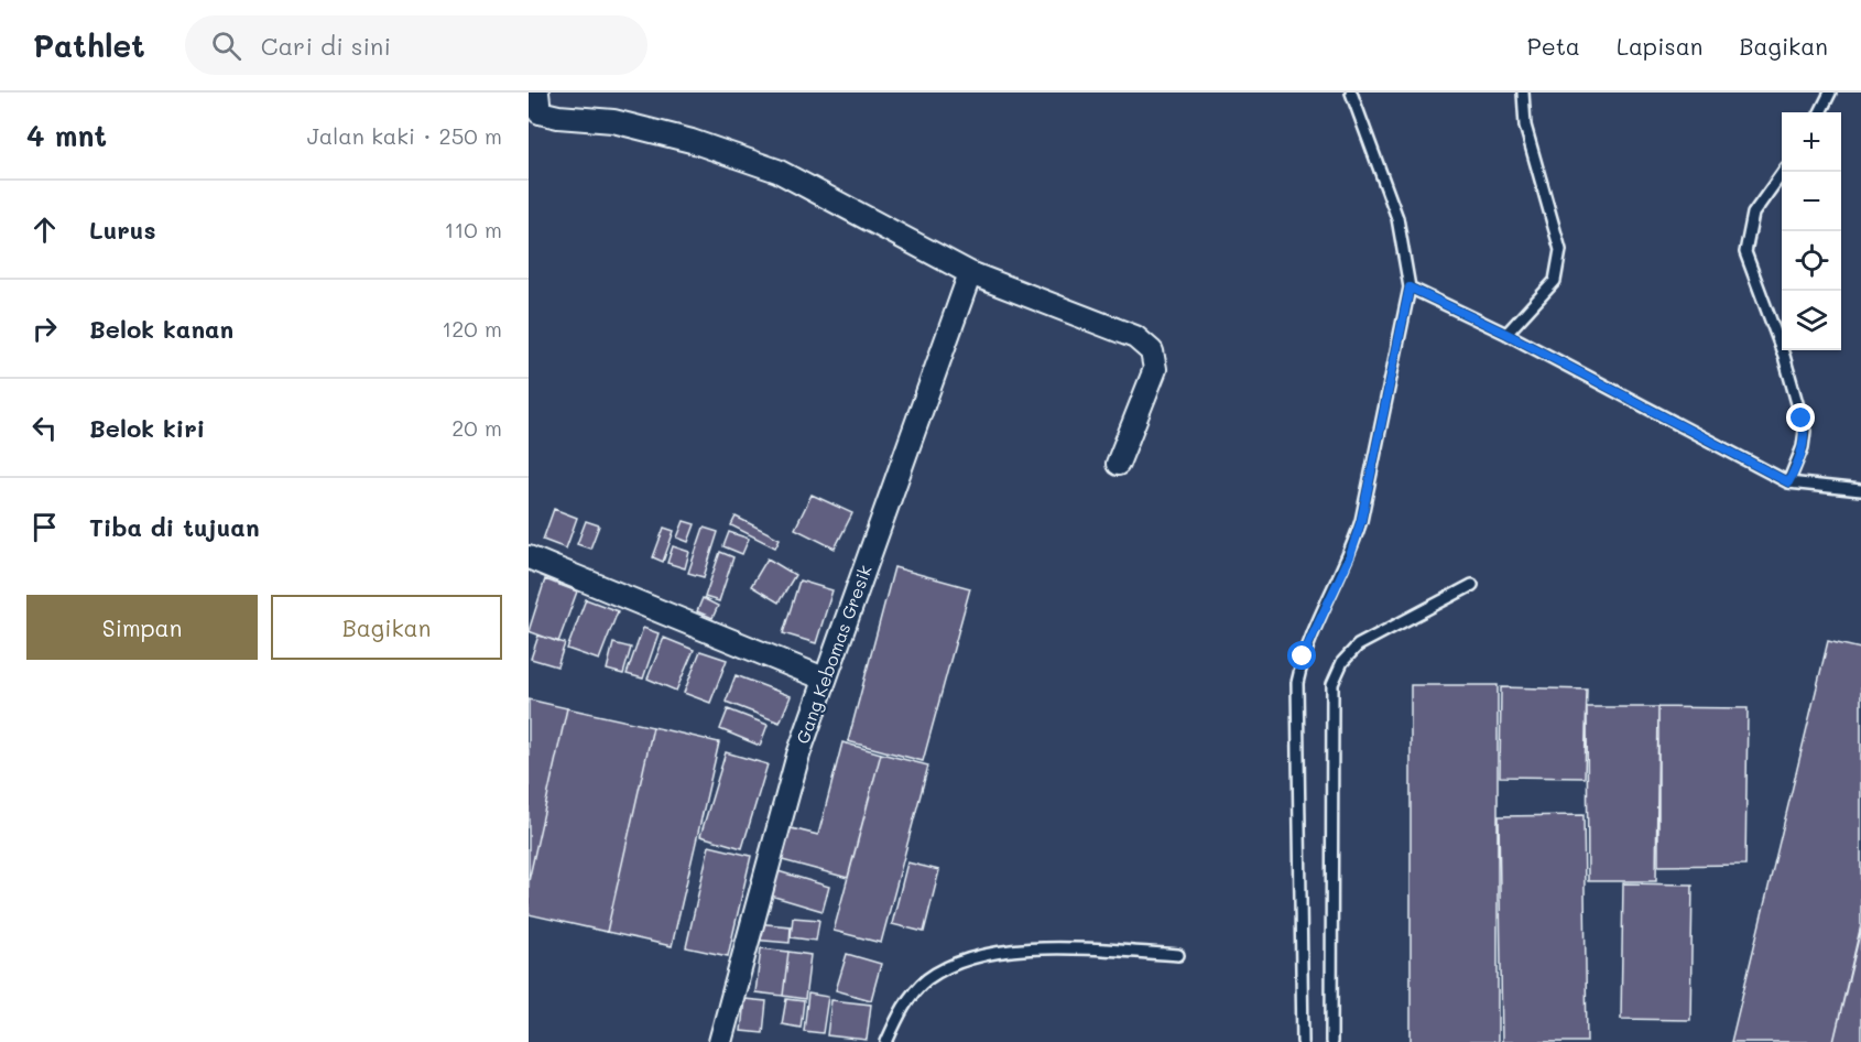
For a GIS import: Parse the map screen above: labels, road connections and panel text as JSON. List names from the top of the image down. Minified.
{"streets":{"street":["Gang Kebomas Gresik"]},"page":{"header":"Pathlet","search":"Cari di sini","nav":["Peta","Lapisan","Bagikan"],"heading":["4 mnt","Jalan kaki · 250 m"],"map_buttons":["+","−"],"list":[["Lurus","110 m"],["Belok kanan","120 m"],["Belok kiri","20 m"],"Tiba di tujuan"],"buttons":["Simpan","Bagikan"]}}
